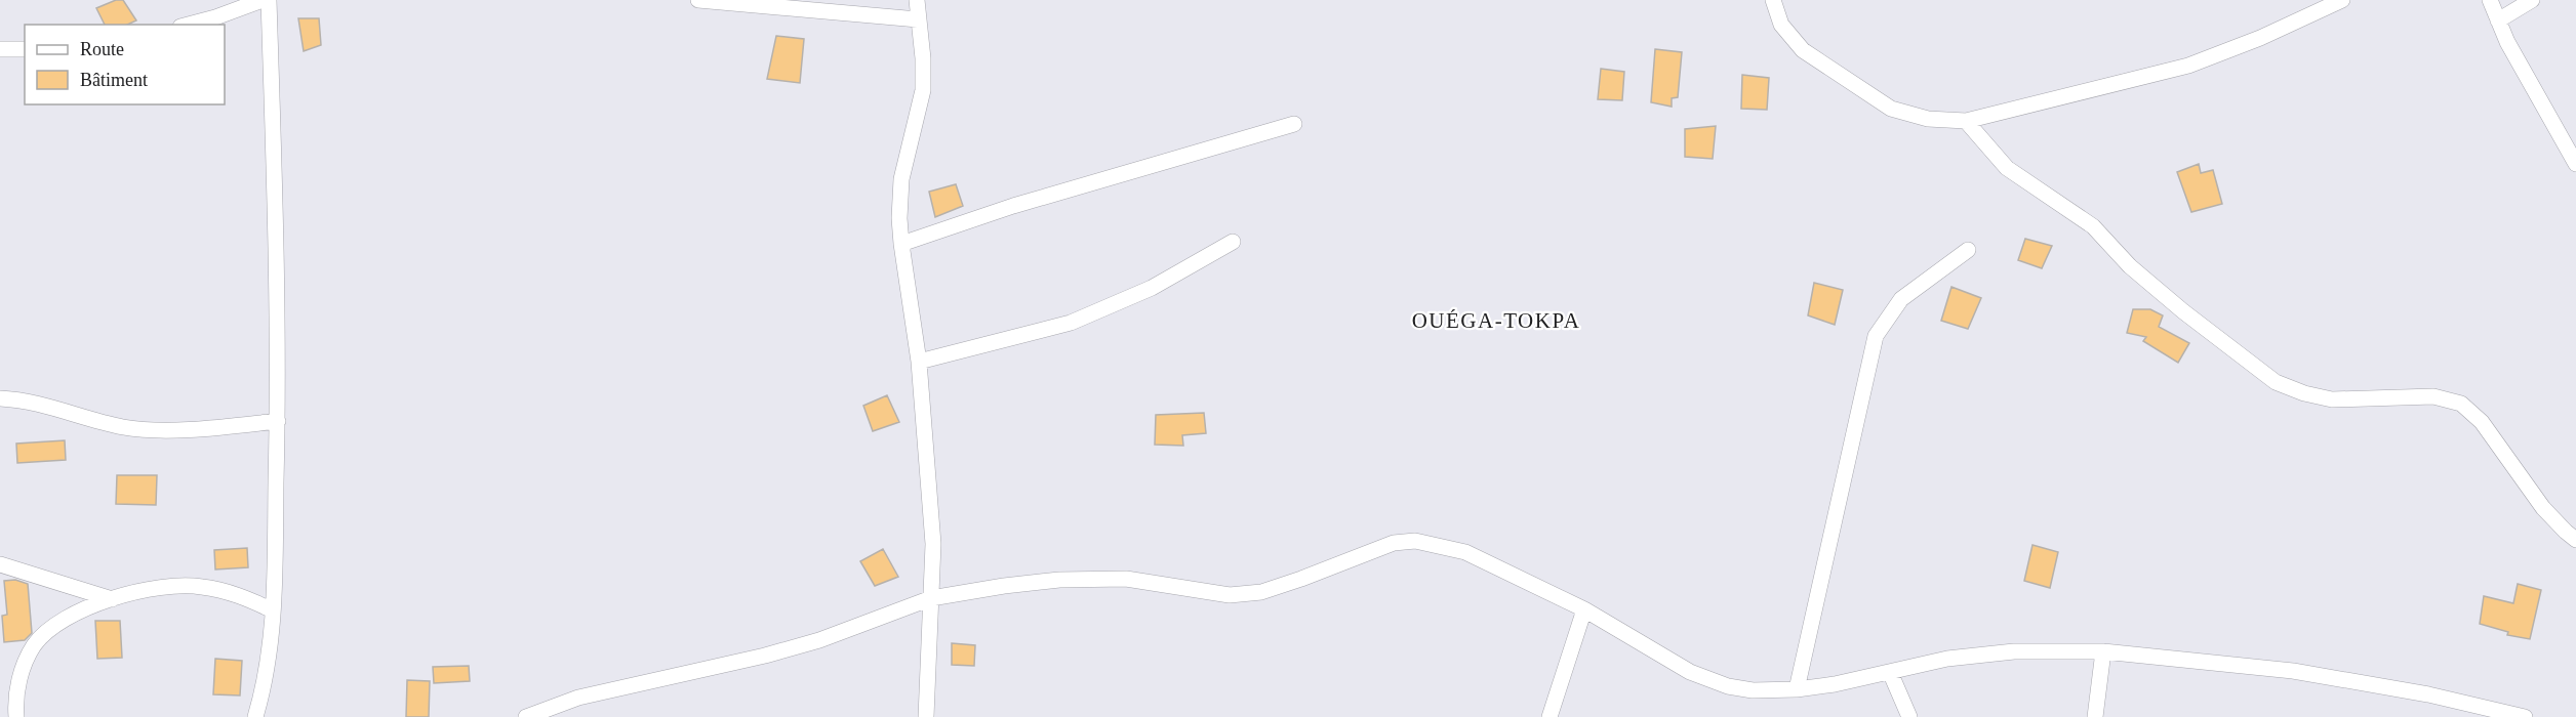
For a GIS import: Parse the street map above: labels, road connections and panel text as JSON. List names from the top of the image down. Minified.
{"districts":["OUÉGA-TOKPA"],"legend":["Route","Bâtiment"]}
